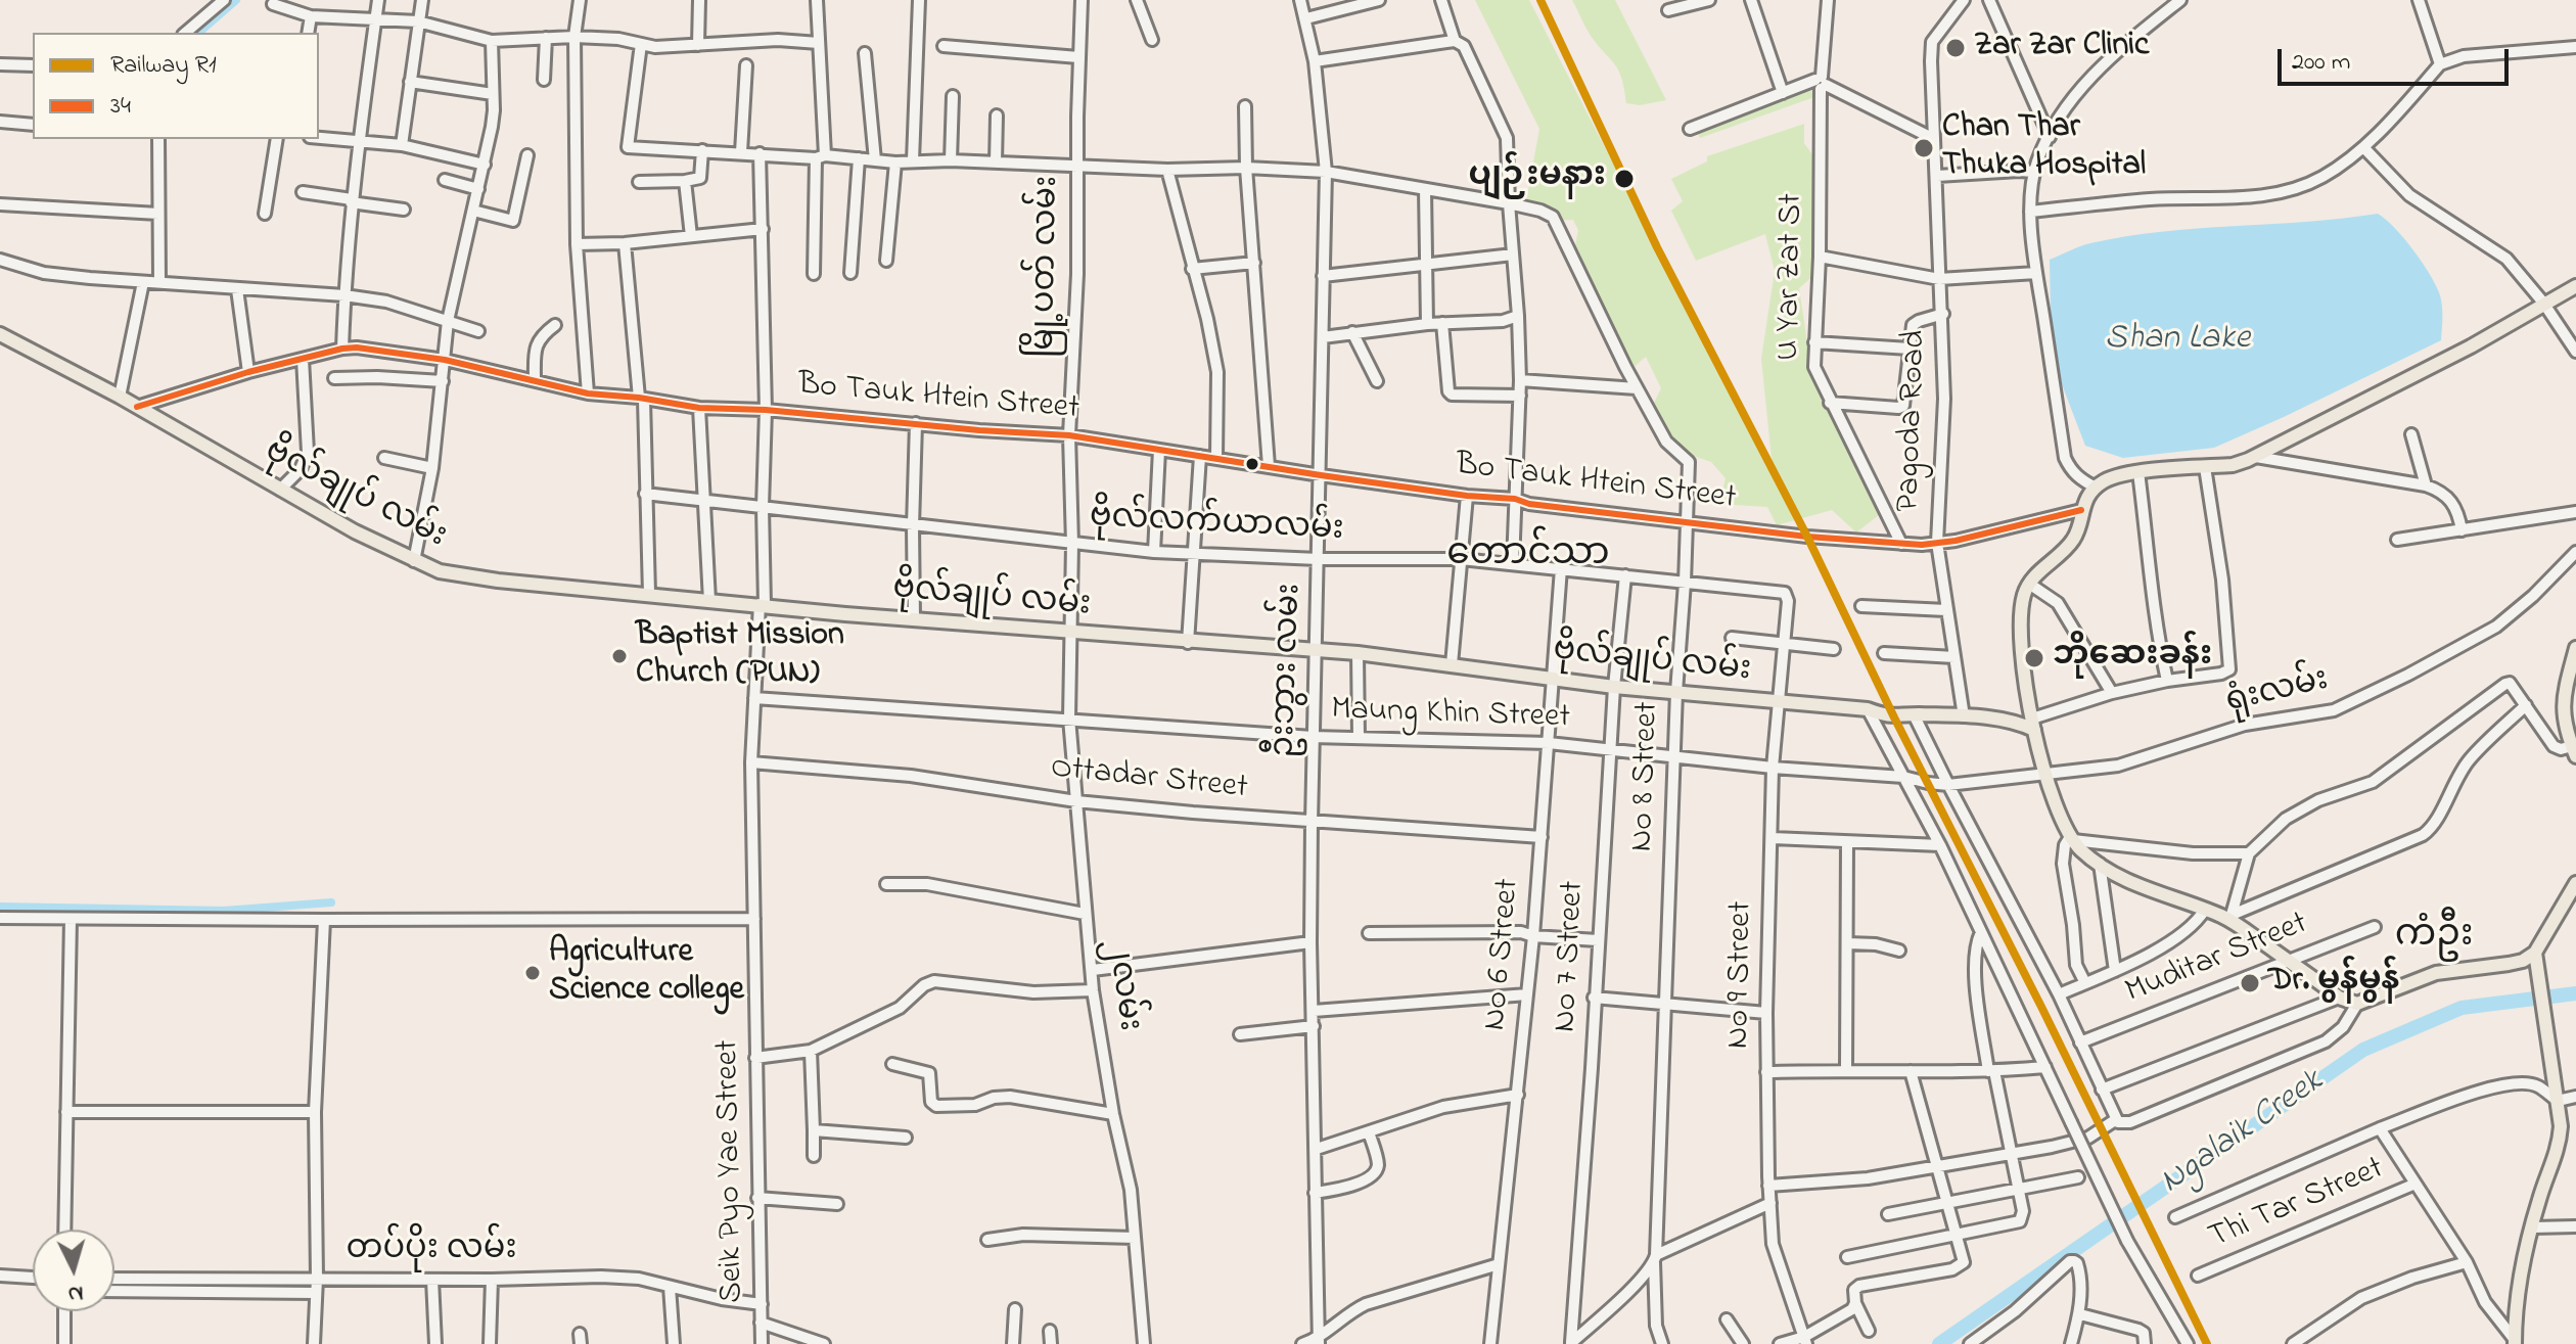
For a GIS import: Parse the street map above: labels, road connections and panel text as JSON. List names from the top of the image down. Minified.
{"streets":{"main road":["ဗိုလ်ချုပ် လမ်း"],"street":["မြို့ပတ် လမ်း","U Yar Zat St","Bo Tauk Htein Street","Pagoda Road","ဗိုလ်လက်ယာလမ်း","ဦးဘွား လမ်း","ရုံးလမ်း","Maung Khin Street","No 8 Street","Ottadar Street","No 6 Street","No 7 Street","Muditar Street","No 9 Street","၂လမ်း","Seik Pyo Yae Street","Thi Tar Street","တပ်ပိုး လမ်း"]},"crossings":[["မြို့ပတ် လမ်း","Bo Tauk Htein Street"],["မြို့ပတ် လမ်း","ဗိုလ်ချုပ် လမ်း"],["မြို့ပတ် လမ်း","ဗိုလ်လက်ယာလမ်း"],["မြို့ပတ် လမ်း","No 8 Street"],["မြို့ပတ် လမ်း","၂လမ်း"],["U Yar Zat St","Bo Tauk Htein Street"],["Bo Tauk Htein Street","Pagoda Road"],["Bo Tauk Htein Street","ဗိုလ်ချုပ် လမ်း"],["Bo Tauk Htein Street","ဦးဘွား လမ်း"],["Bo Tauk Htein Street","No 8 Street"],["Bo Tauk Htein Street","Seik Pyo Yae Street"],["Pagoda Road","ဗိုလ်ချုပ် လမ်း"],["ဗိုလ်ချုပ် လမ်း","ဦးဘွား လမ်း"],["ဗိုလ်ချုပ် လမ်း","No 8 Street"],["ဗိုလ်ချုပ် လမ်း","No 6 Street"],["ဗိုလ်ချုပ် လမ်း","No 7 Street"],["ဗိုလ်ချုပ် လမ်း","No 9 Street"],["ဗိုလ်ချုပ် လမ်း","၂လမ်း"],["ဗိုလ်ချုပ် လမ်း","Seik Pyo Yae Street"],["ဗိုလ်လက်ယာလမ်း","ဦးဘွား လမ်း"],["ဗိုလ်လက်ယာလမ်း","No 8 Street"],["ဗိုလ်လက်ယာလမ်း","No 6 Street"],["ဗိုလ်လက်ယာလမ်း","No 7 Street"],["ဗိုလ်လက်ယာလမ်း","No 9 Street"],["ဗိုလ်လက်ယာလမ်း","Seik Pyo Yae Street"],["ဦးဘွား လမ်း","Maung Khin Street"],["ဦးဘွား လမ်း","No 8 Street"],["ဦးဘွား လမ်း","Ottadar Street"],["ရုံးလမ်း","Maung Khin Street"],["Maung Khin Street","No 8 Street"],["Maung Khin Street","No 6 Street"],["Maung Khin Street","No 7 Street"],["Maung Khin Street","No 9 Street"],["Maung Khin Street","၂လမ်း"],["Maung Khin Street","Seik Pyo Yae Street"],["No 8 Street","Seik Pyo Yae Street"],["Ottadar Street","No 6 Street"],["Ottadar Street","၂လမ်း"],["Ottadar Street","Seik Pyo Yae Street"],["Seik Pyo Yae Street","တပ်ပိုး လမ်း"]],"districts":["တောင်သာ","ကံဦး"],"water":["Shan Lake","Ngalaik Creek"],"places":["Zar Zar Clinic","Chan Thar Thuka Hospital","ပျဉ်းမနား","Baptist Mission Church (PUN)","ဘိုဆေးခန်း","Agriculture Science college","Dr. မွန်မွန်"],"lines":["rail line R1","transit line 34"],"legend":["Railway R1","34"],"scale_bar":"200 m","north":"bottom"}
